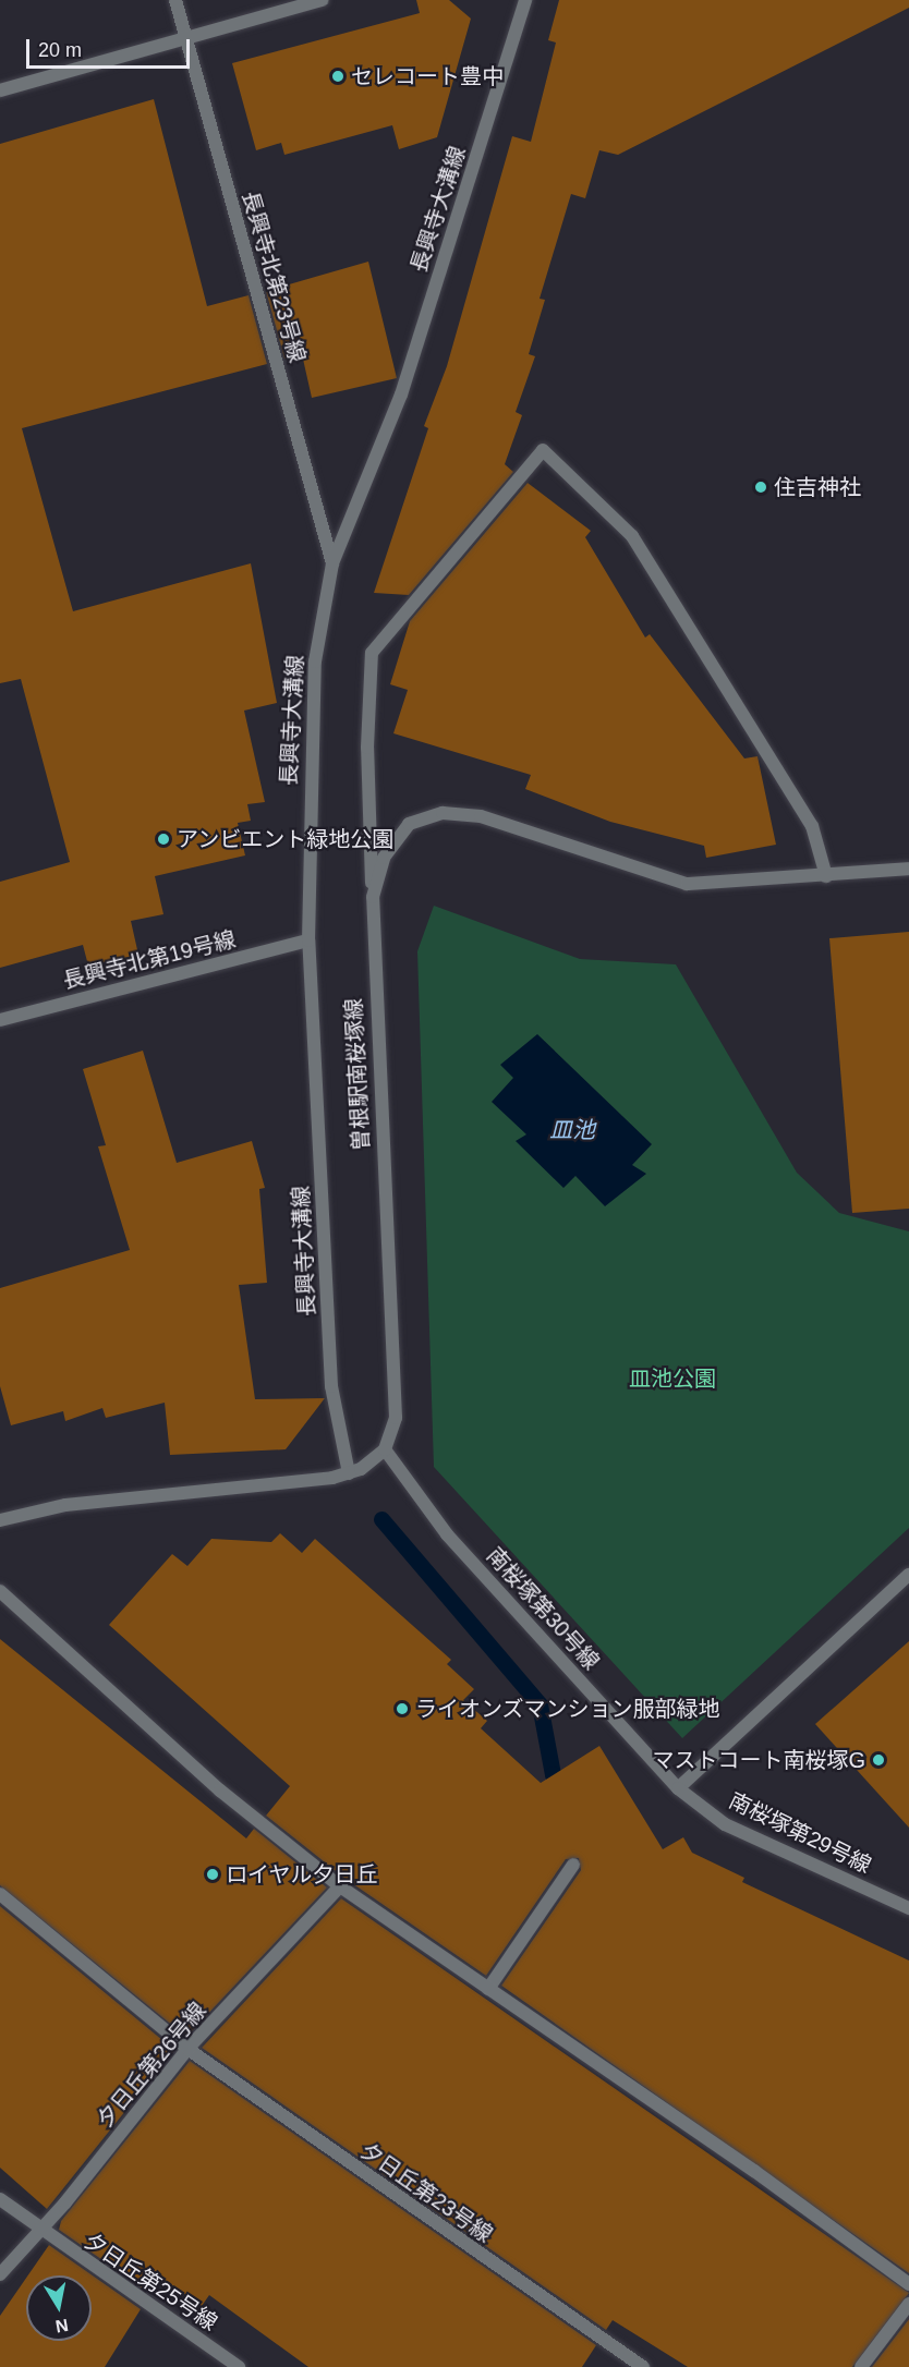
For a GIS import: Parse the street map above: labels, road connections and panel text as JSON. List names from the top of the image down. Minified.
{"streets":{"street":["長興寺大溝線","長興寺北第23号線","長興寺北第19号線","曽根駅南桜塚線","南桜塚第30号線","南桜塚第29号線","夕日丘第26号線","夕日丘第23号線","夕日丘第25号線"]},"crossings":[["長興寺大溝線","長興寺北第23号線"],["長興寺大溝線","長興寺北第19号線"],["曽根駅南桜塚線","南桜塚第30号線"],["南桜塚第30号線","南桜塚第29号線"],["夕日丘第26号線","夕日丘第23号線"],["夕日丘第26号線","夕日丘第25号線"]],"water":["皿池"],"parks":["皿池公園"],"places":["セレコート豊中","住吉神社","アンビエント緑地公園","ライオンズマンション服部緑地","マストコート南桜塚G","ロイヤル夕日丘"],"scale_bar":"20 m","north":"bottom"}
